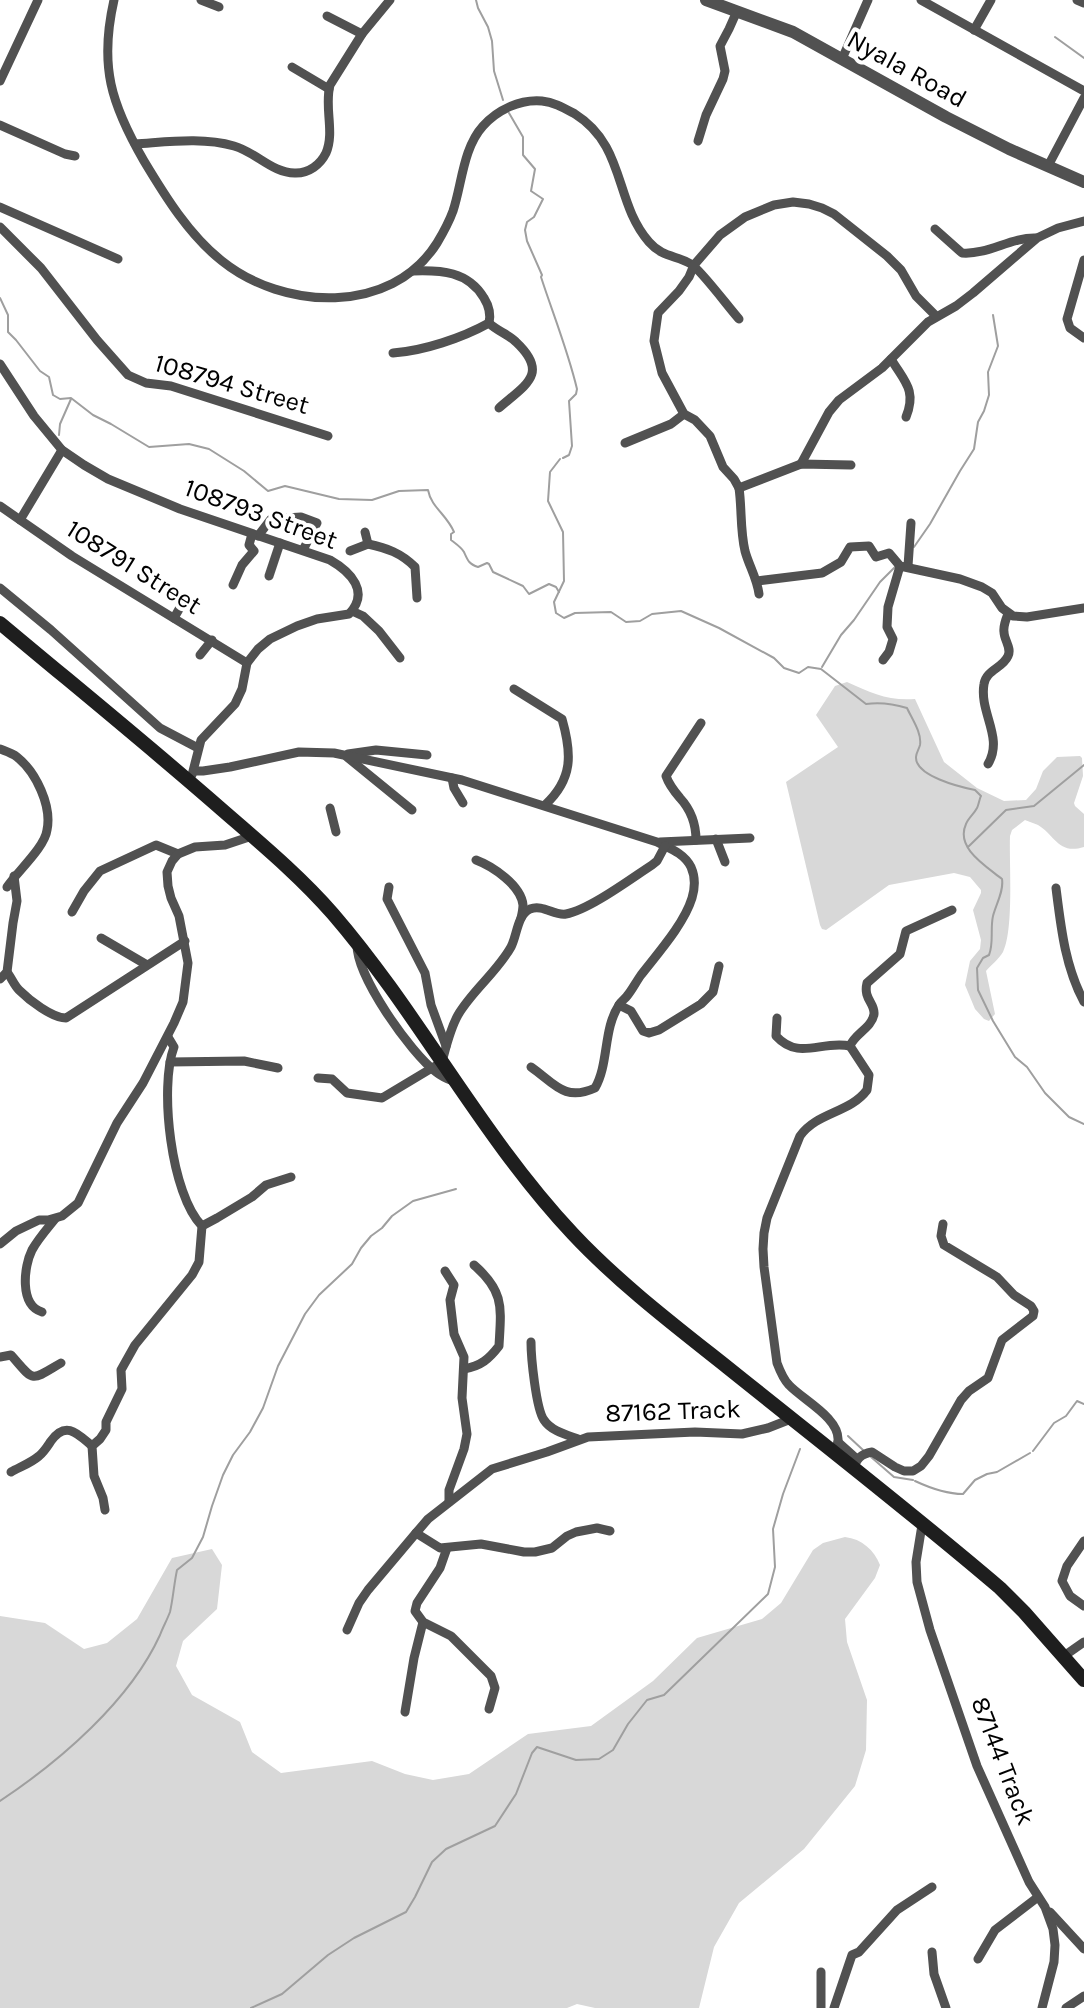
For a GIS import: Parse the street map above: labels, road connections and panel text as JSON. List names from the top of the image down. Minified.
{"streets":{"street":["Nyala Road","108794 Street","108793 Street","108791 Street","87162 Track","87144 Track"]}}
